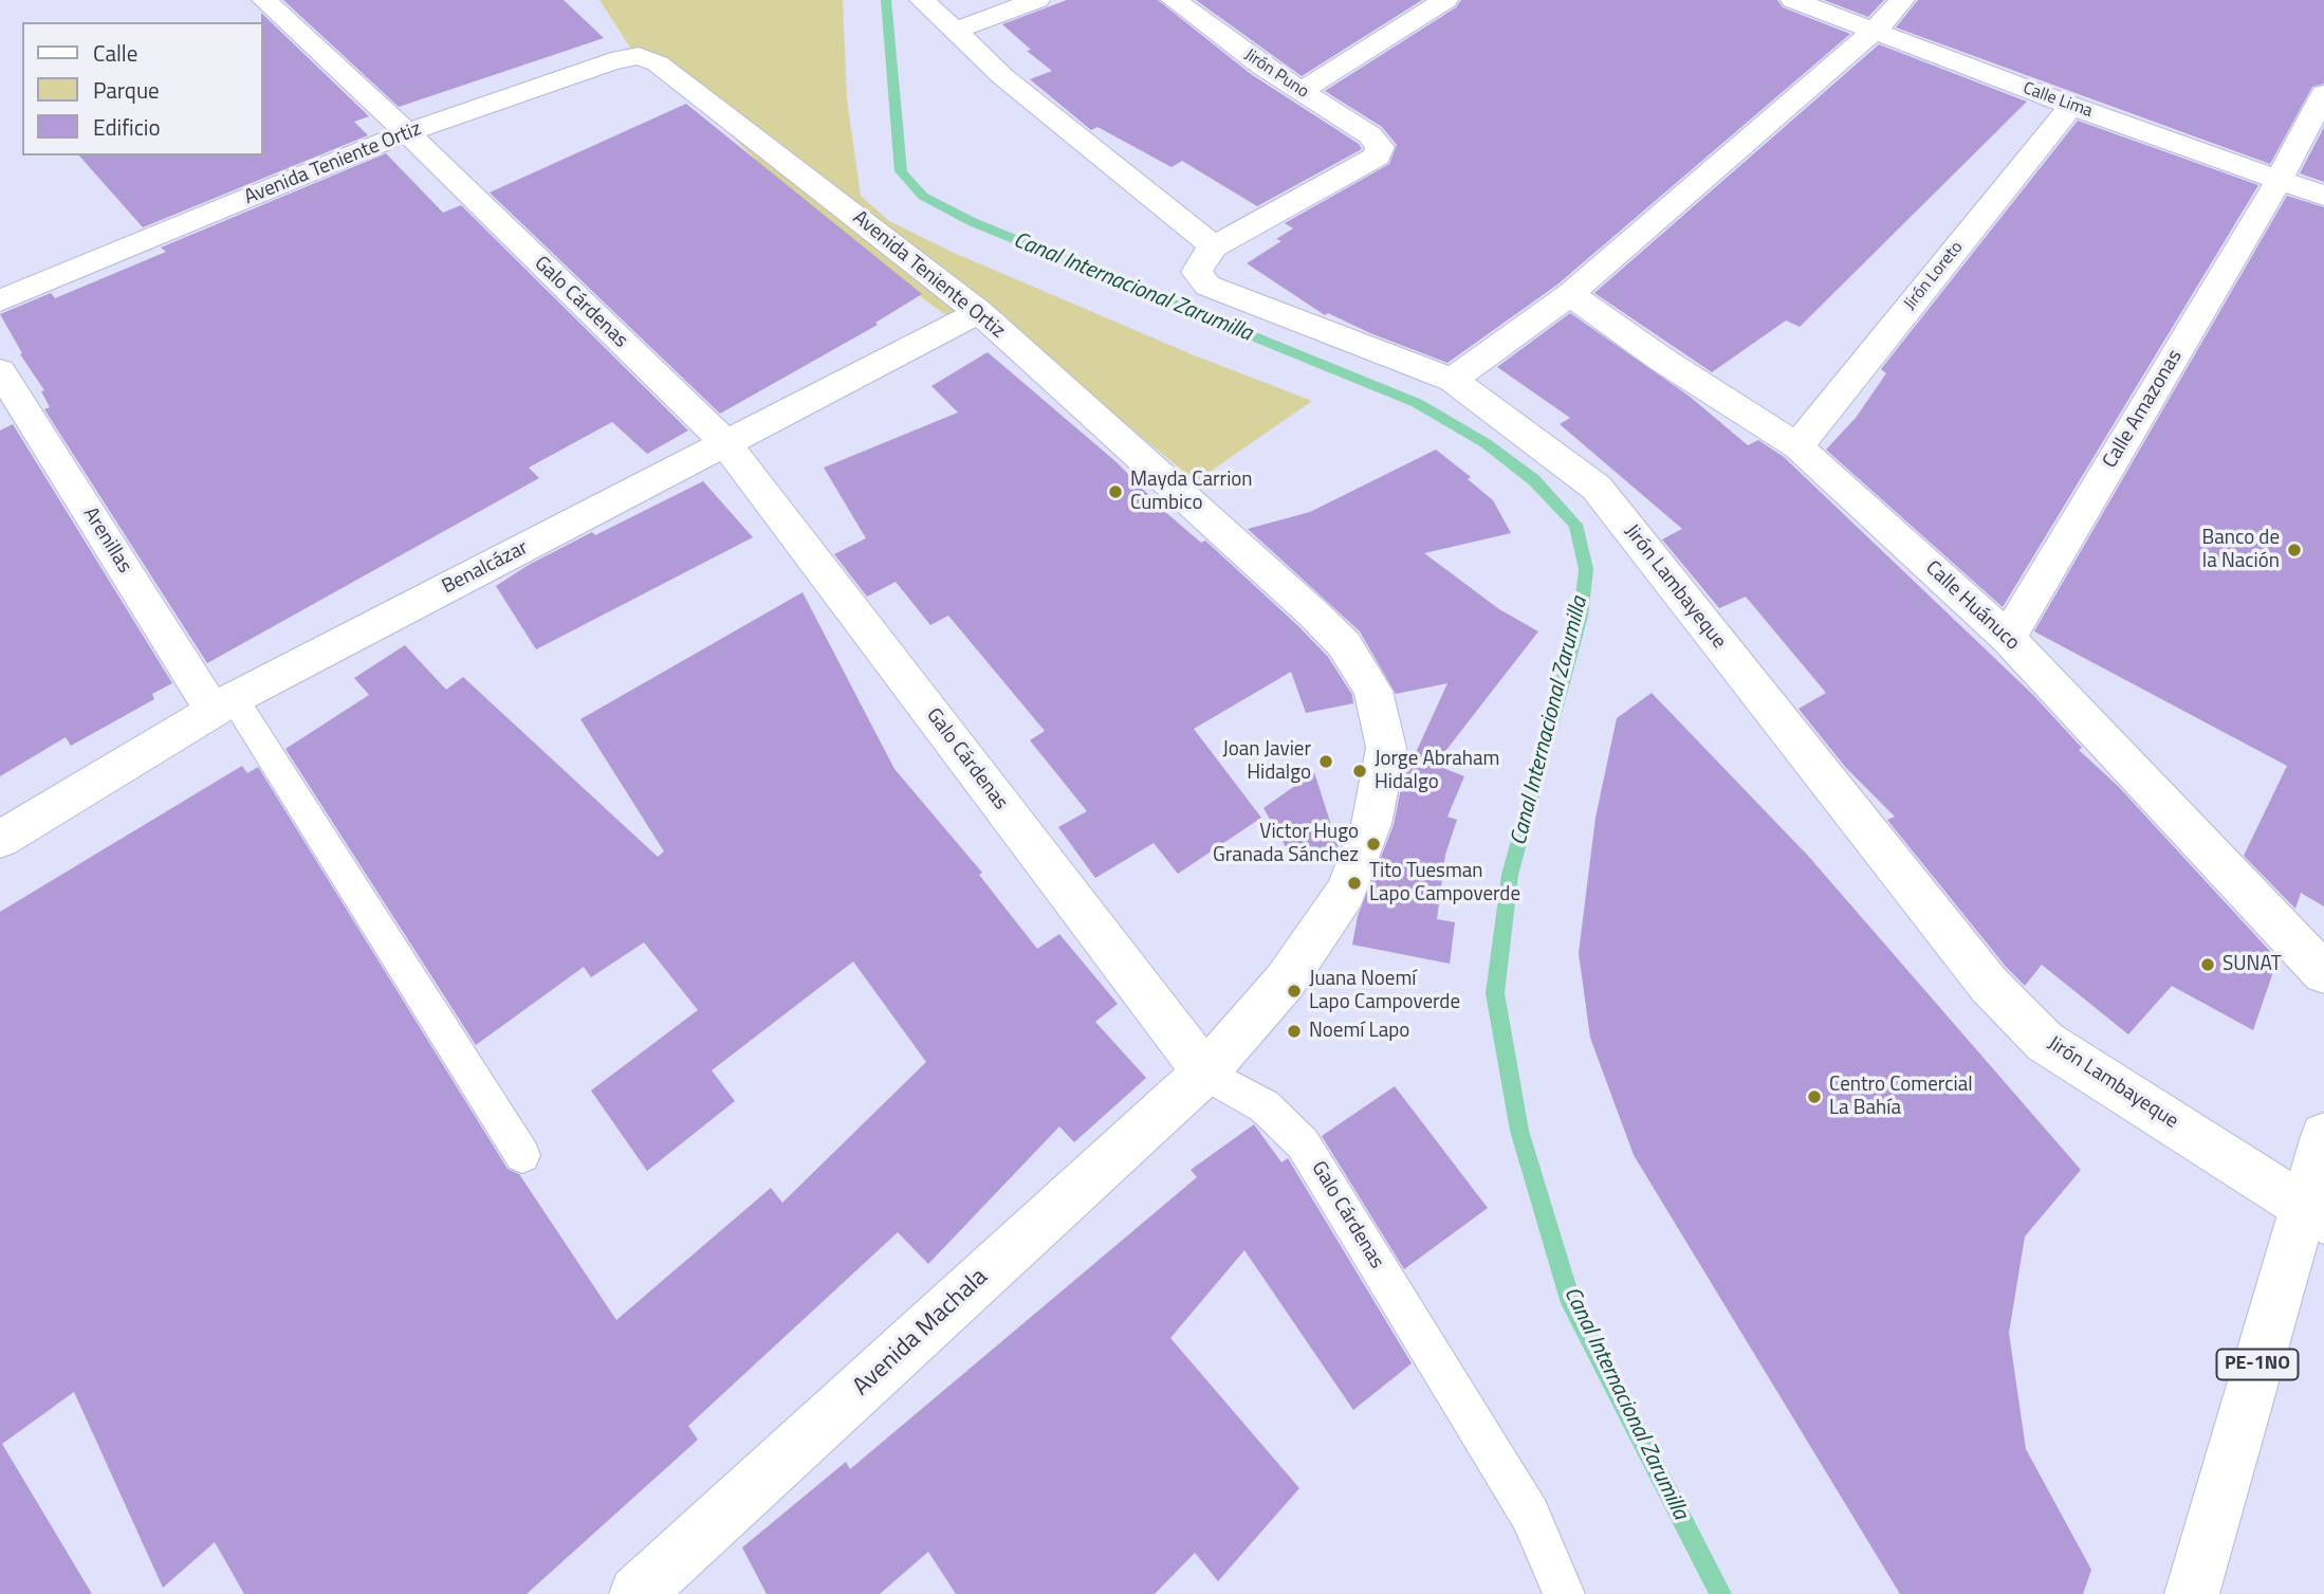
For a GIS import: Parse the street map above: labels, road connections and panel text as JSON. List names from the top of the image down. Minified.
{"streets":{"street":["Jirón Puno","Calle Lima","Avenida Teniente Ortiz","Jirón Loreto","Galo Cárdenas","Calle Amazonas","Arenillas","Benalcázar","Jirón Lambayeque","Calle Huánuco","Avenida Machala","PE-1NO"]},"crossings":[["Jirón Puno","Jirón Lambayeque"],["Calle Lima","Jirón Loreto"],["Calle Lima","Calle Amazonas"],["Avenida Teniente Ortiz","Galo Cárdenas"],["Avenida Teniente Ortiz","Benalcázar"],["Avenida Teniente Ortiz","Avenida Machala"],["Jirón Loreto","Calle Huánuco"],["Galo Cárdenas","Benalcázar"],["Galo Cárdenas","Avenida Machala"],["Calle Amazonas","Calle Huánuco"],["Arenillas","Benalcázar"],["Jirón Lambayeque","PE-1NO"]],"water":["Canal Internacional Zarumilla"],"places":["Mayda Carrion Cumbico","Banco de la Nación","Joan Javier Hidalgo","Jorge Abraham Hidalgo","Victor Hugo Granada Sánchez","Tito Tuesman Lapo Campoverde","SUNAT","Juana Noemí Lapo Campoverde","Noemí Lapo","Centro Comercial La Bahía"],"legend":["Calle","Parque","Edificio"]}
